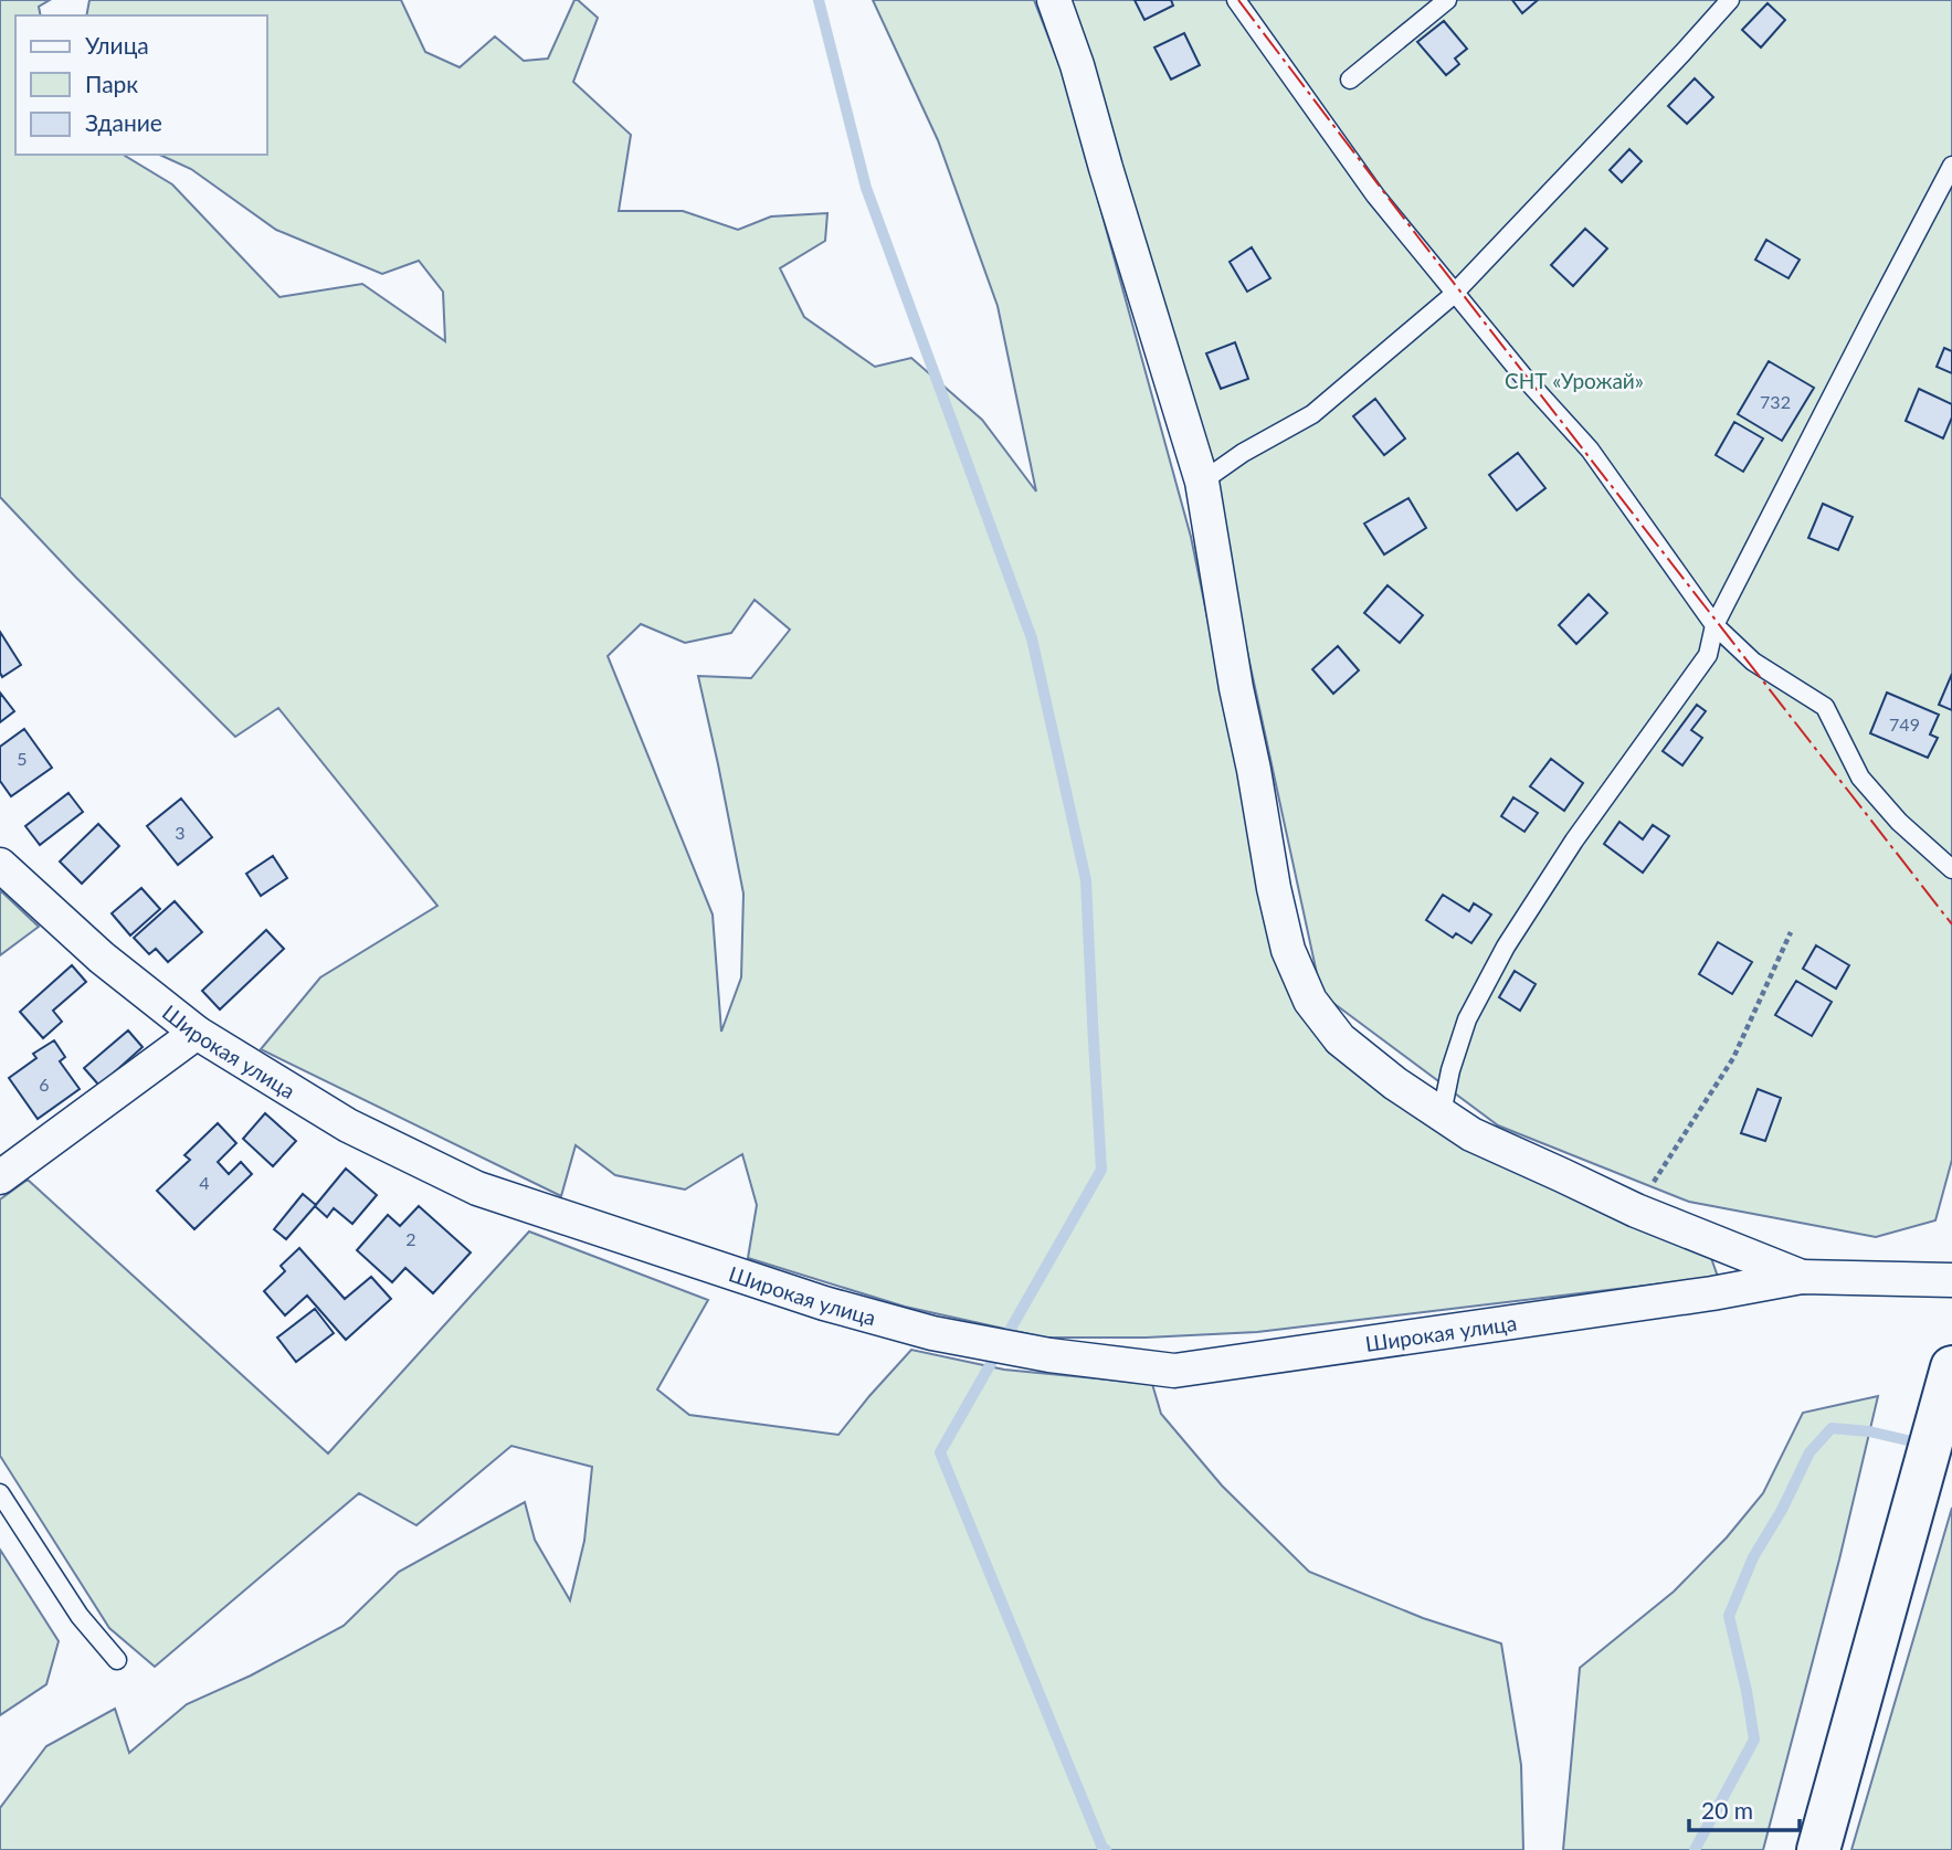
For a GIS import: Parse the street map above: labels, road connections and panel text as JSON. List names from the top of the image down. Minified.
{"streets":{"street":["Широкая улица"]},"parks":["СНТ «Урожай»"],"house_numbers":["732","749","5","3","6","4","2"],"legend":["Улица","Парк","Здание"],"scale_bar":"20 m"}
